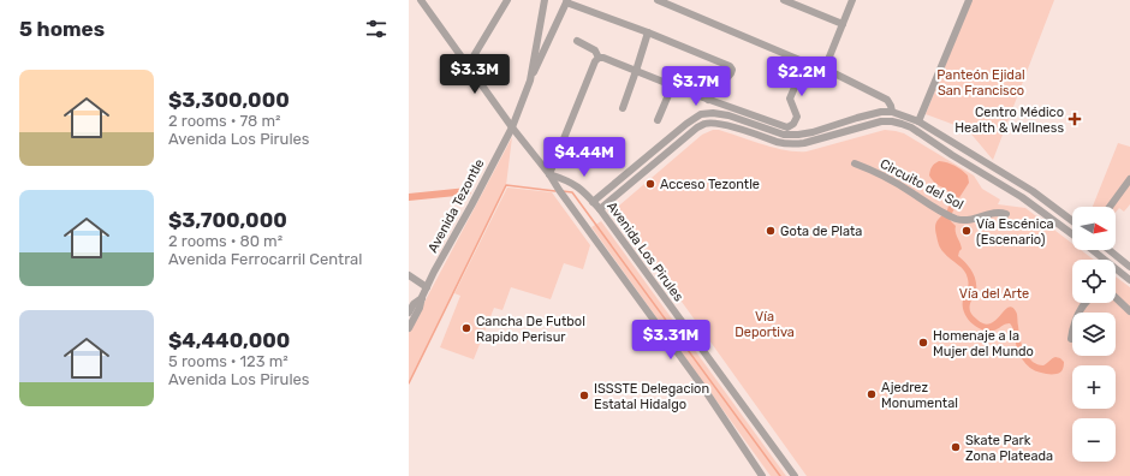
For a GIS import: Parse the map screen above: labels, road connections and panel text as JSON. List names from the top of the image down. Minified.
{"streets":{"street":["Circuito del Sol","Avenida Tezontle","Avenida Los Pirules"]},"parks":["Panteón Ejidal San Francisco","Vía del Arte","Vía Deportiva"],"places":{"health":["Centro Médico Health & Wellness"],"other":["Acceso Tezontle","Gota de Plata","Vía Escénica (Escenario)","Cancha De Futbol Rapido Perisur","Homenaje a la Mujer del Mundo","Ajedrez Monumental","ISSSTE Delegacion Estatal Hidalgo","Skate Park Zona Plateada"]},"north":"right","page":{"heading":"5 homes","price":["$3.3M","$2.2M","$3.7M","$4.44M","$3.31M"],"list":[{"name":"$3,300,000","note":"2 rooms · 78 m² · Avenida Los Pirules"},{"name":"$3,700,000","note":"2 rooms · 80 m² · Avenida Ferrocarril Central"},{"name":"$4,440,000","note":"5 rooms · 123 m² · Avenida Los Pirules"}],"map_buttons":["+","−"]}}
